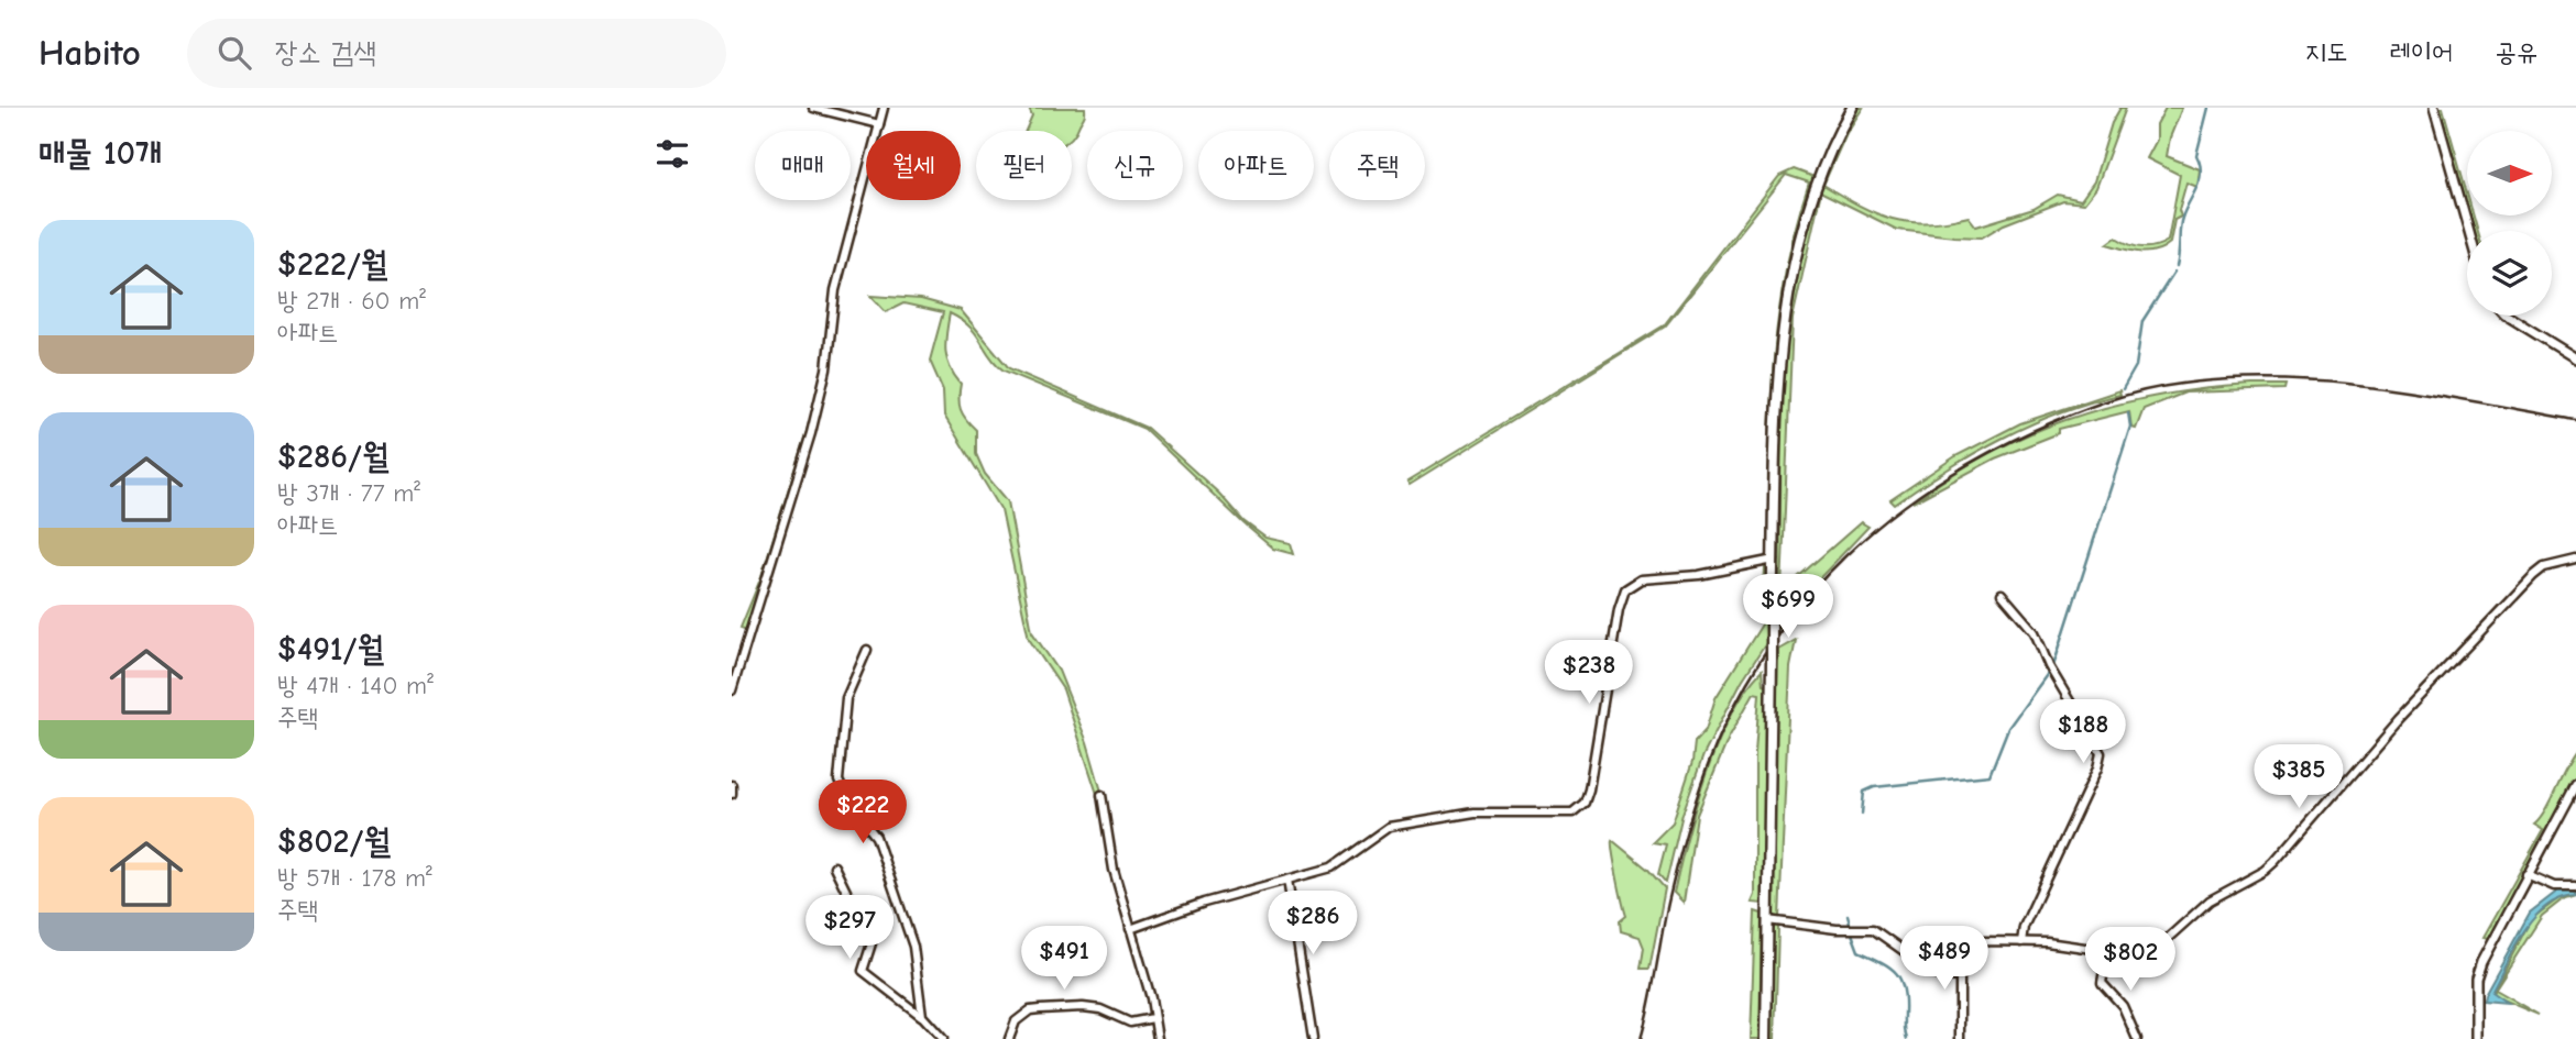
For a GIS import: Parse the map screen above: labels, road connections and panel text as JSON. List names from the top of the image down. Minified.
{"north":"right","page":{"header":"Habito","search":"장소 검색","nav":["지도","레이어","공유"],"heading":"매물 10개","chip":["매매","월세","필터","신규","아파트","주택"],"list":[{"name":"$222/월","note":"방 2개 · 60 m² · 아파트"},{"name":"$286/월","note":"방 3개 · 77 m² · 아파트"},{"name":"$491/월","note":"방 4개 · 140 m² · 주택"},{"name":"$802/월","note":"방 5개 · 178 m² · 주택"}],"price":["$699","$238","$188","$385","$222","$286","$297","$491","$489","$802"]}}
